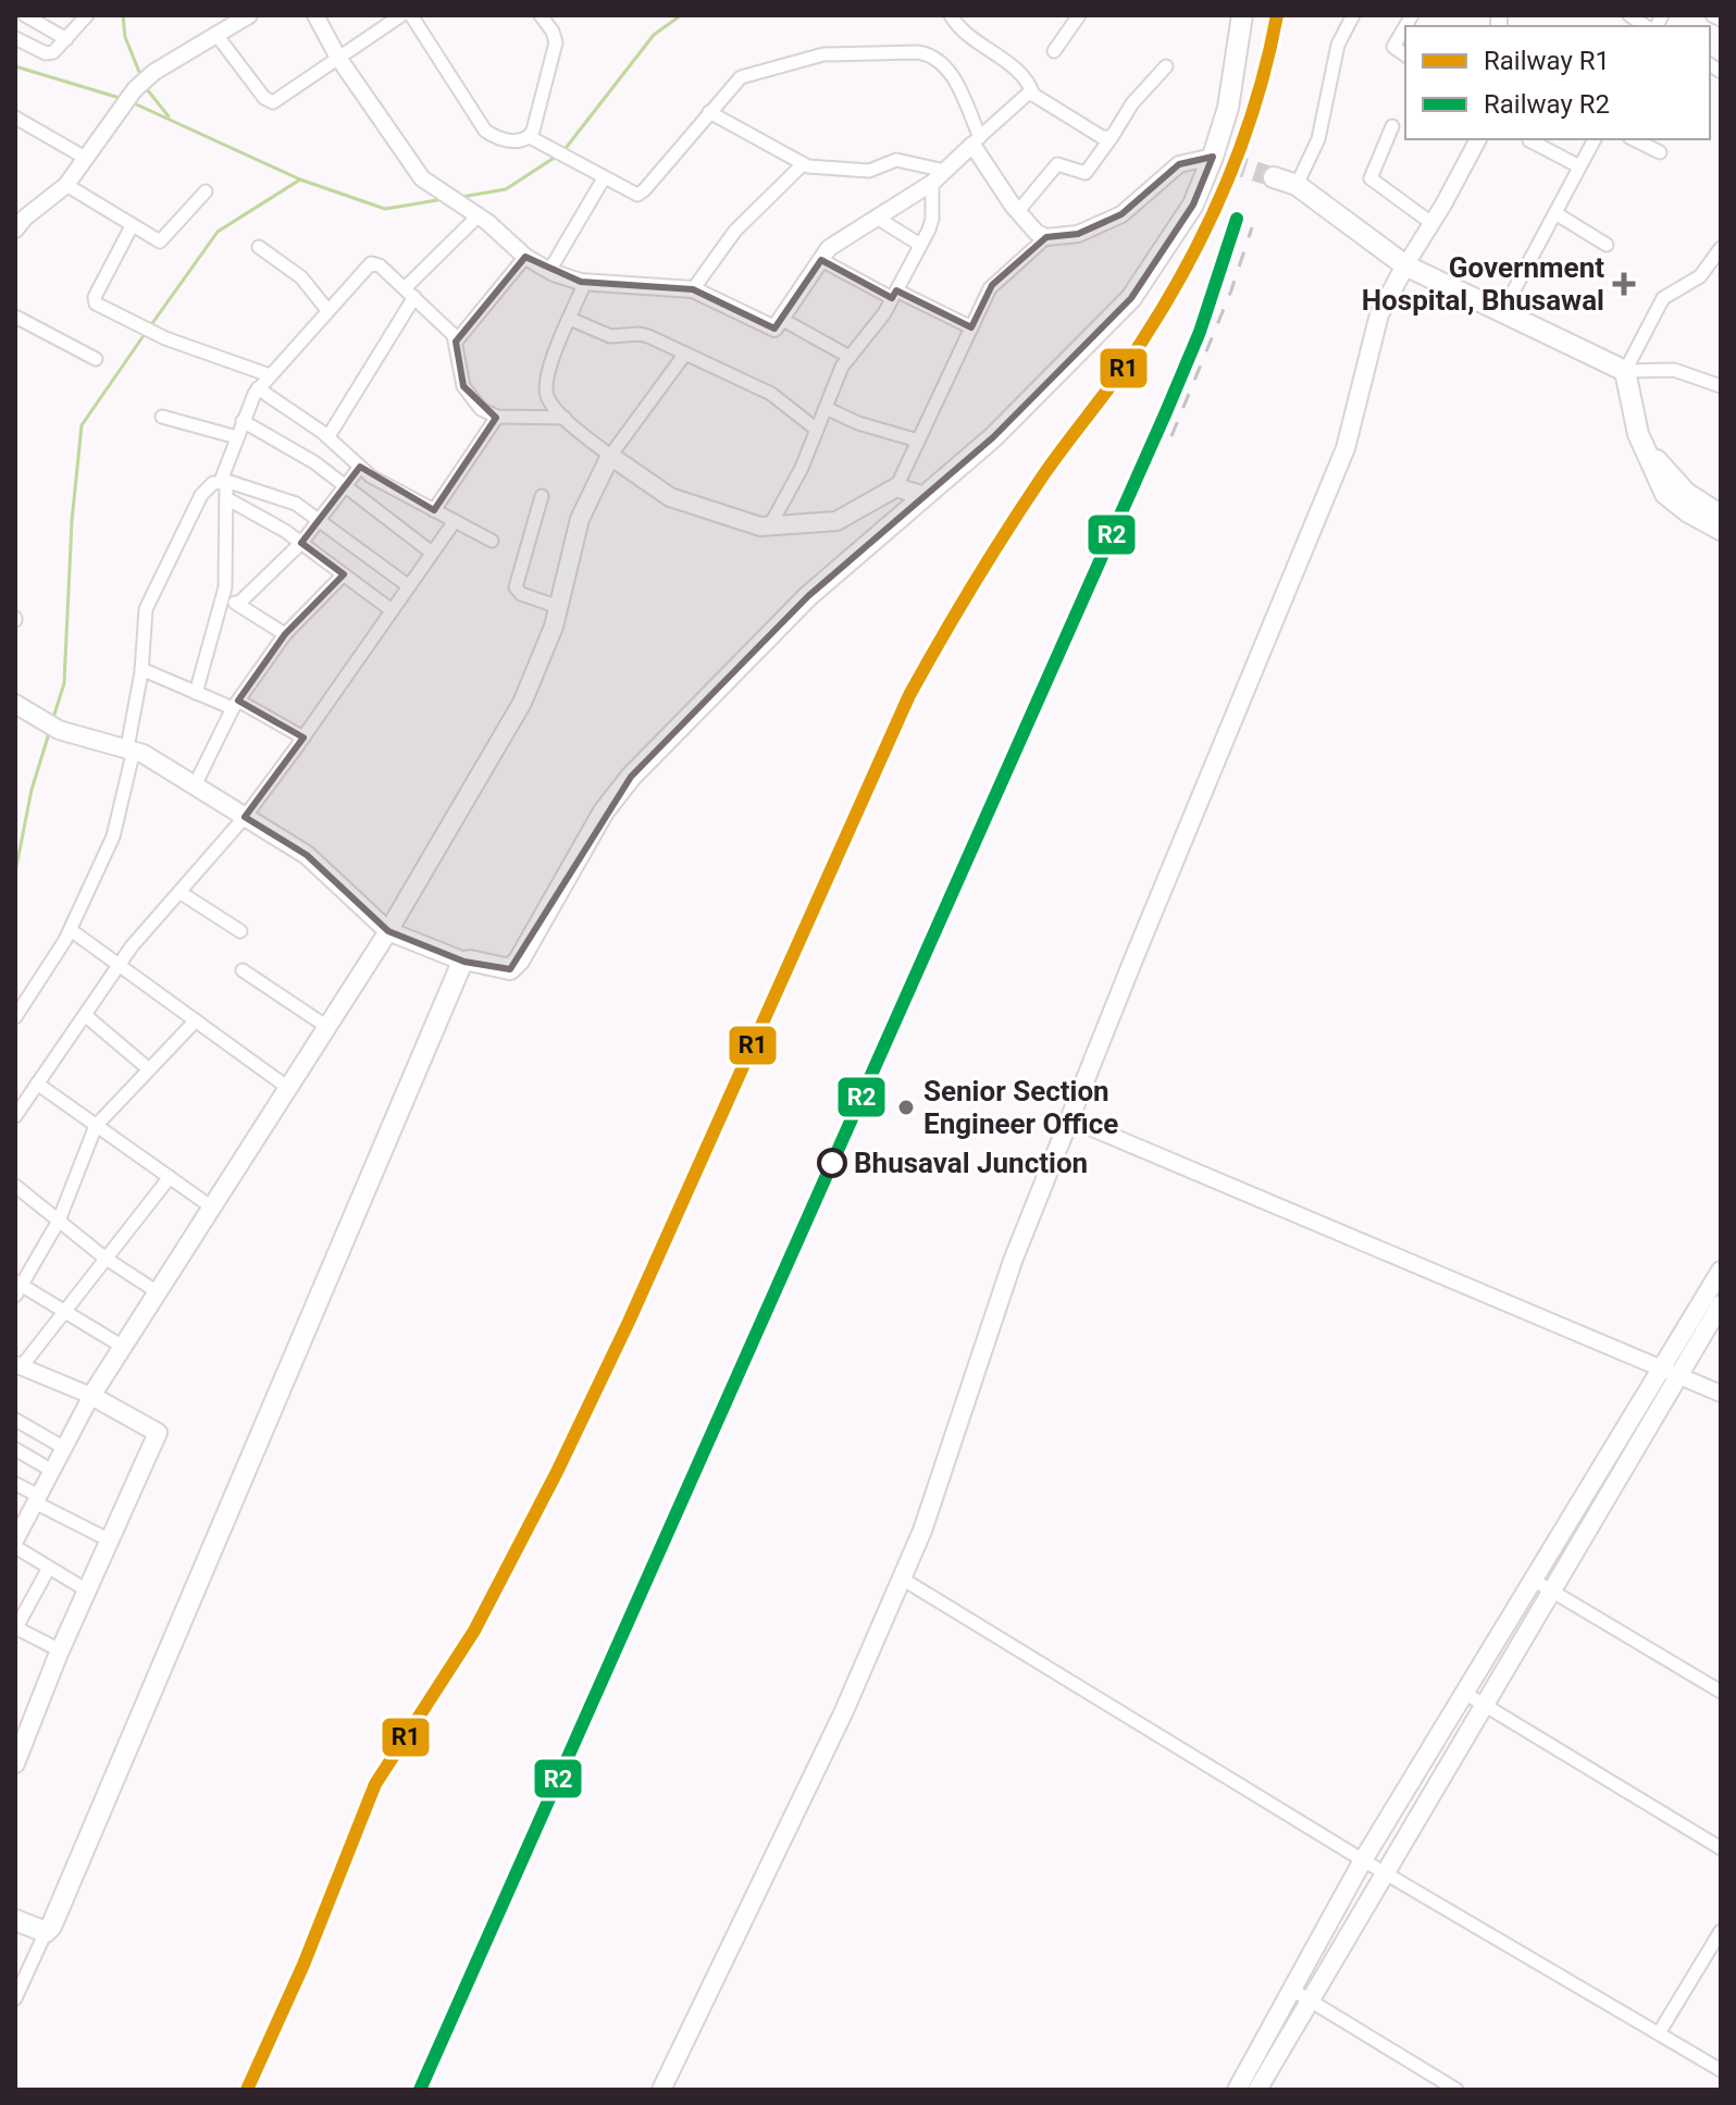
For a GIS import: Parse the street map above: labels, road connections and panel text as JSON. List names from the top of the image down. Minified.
{"places":{"health":["Government Hospital, Bhusawal"],"other":["Senior Section Engineer Office","Bhusaval Junction"]},"lines":["rail line R1","rail line R2"],"legend":["Railway R1","Railway R2"]}
